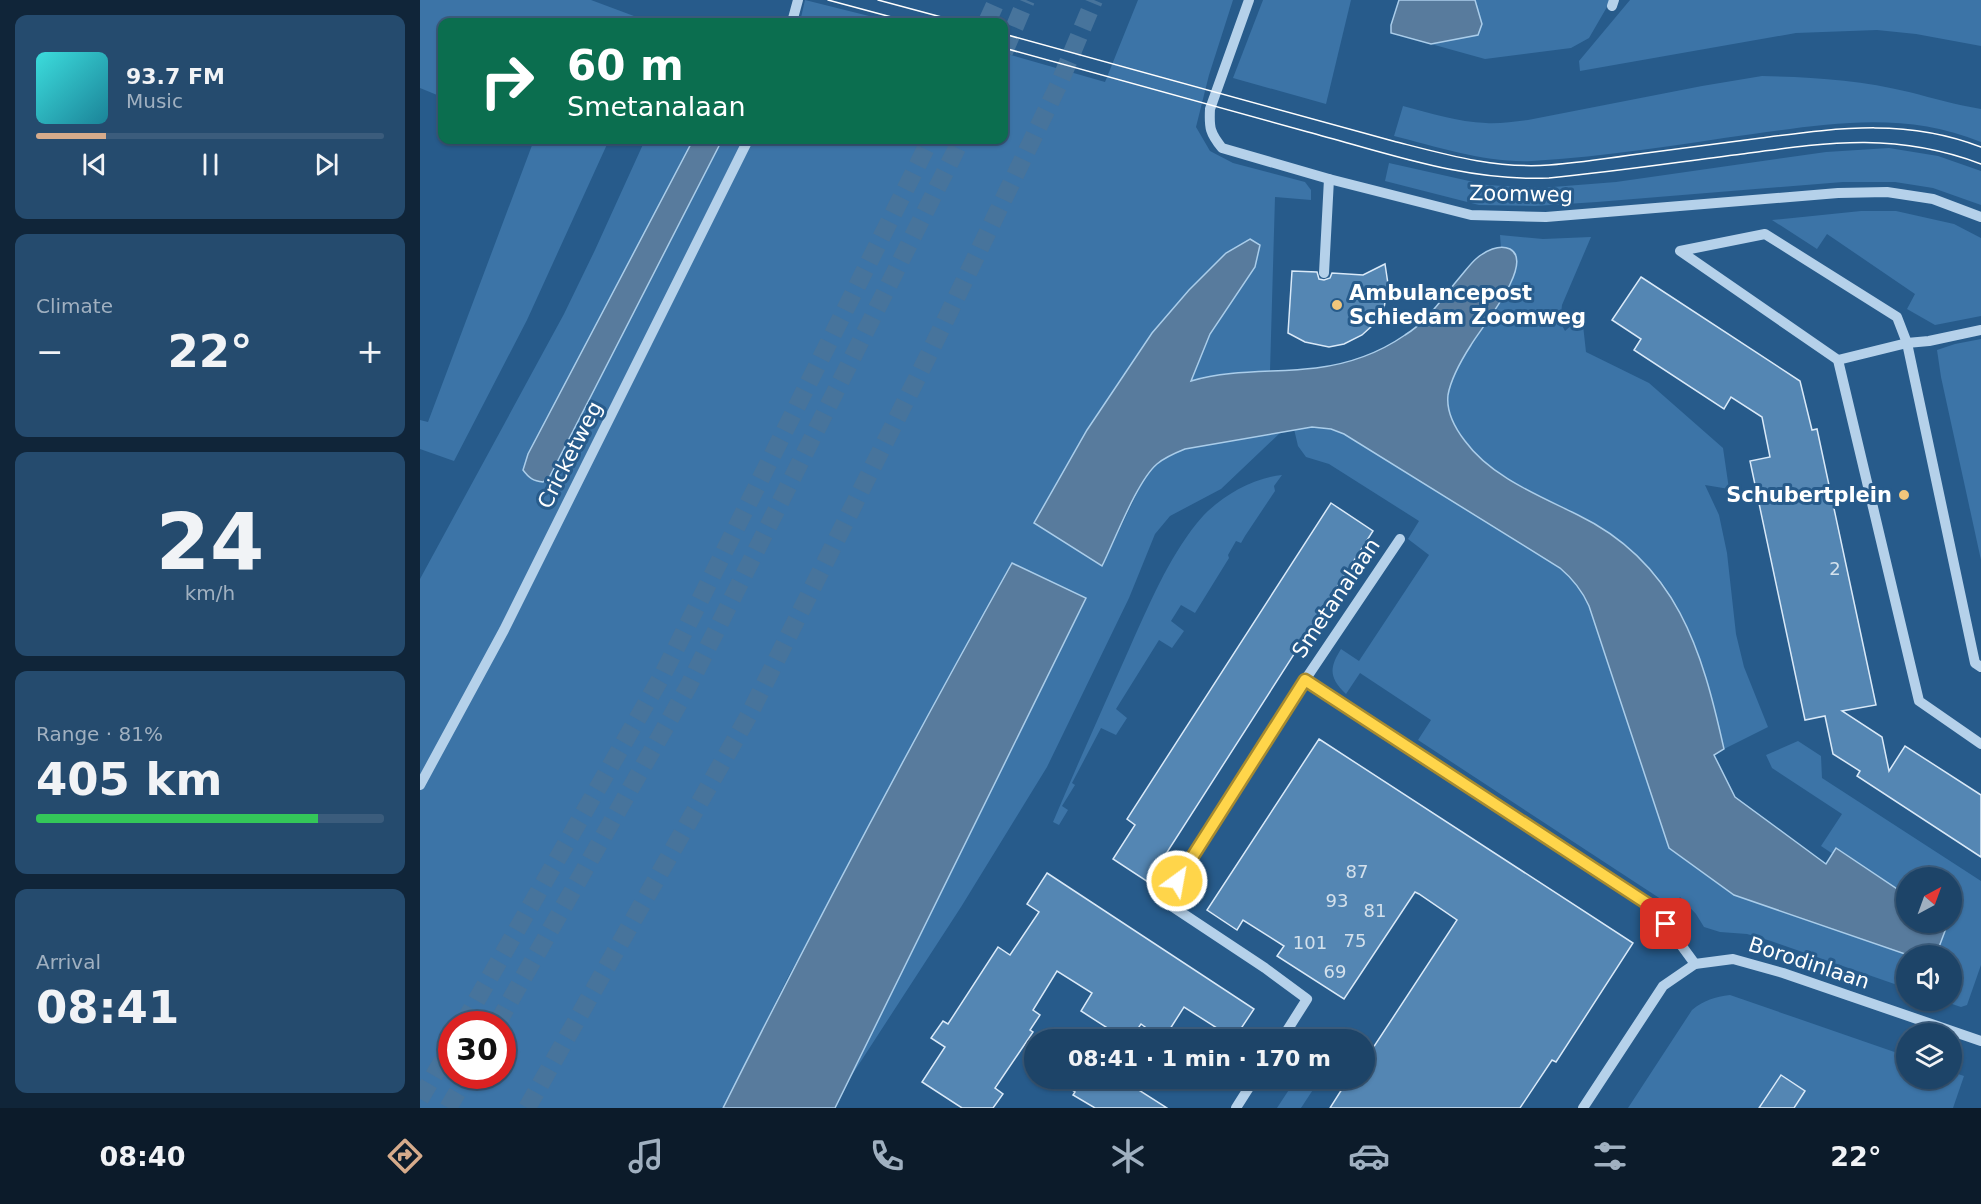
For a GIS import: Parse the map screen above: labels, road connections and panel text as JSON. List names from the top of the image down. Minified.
{"streets":{"street":["Zoomweg","Cricketweg","Smetanalaan","Borodinlaan"]},"crossings":[["Smetanalaan","Borodinlaan"]],"places":["Ambulancepost Schiedam Zoomweg","Schubertplein"],"house_numbers":["2","87","93","81","75","101","69"],"north":"top right","page":{"turn":["60 m","Smetanalaan"],"song":["93.7 FM","Music"],"tile":["Climate",["24","km/h"],["Range · 81%","405 km"],["Arrival","08:41"]],"heat":["−","22°","+"],"limit":"30","trip":"08:41 · 1 min · 170 m","tabs":["08:40","22°"]}}
